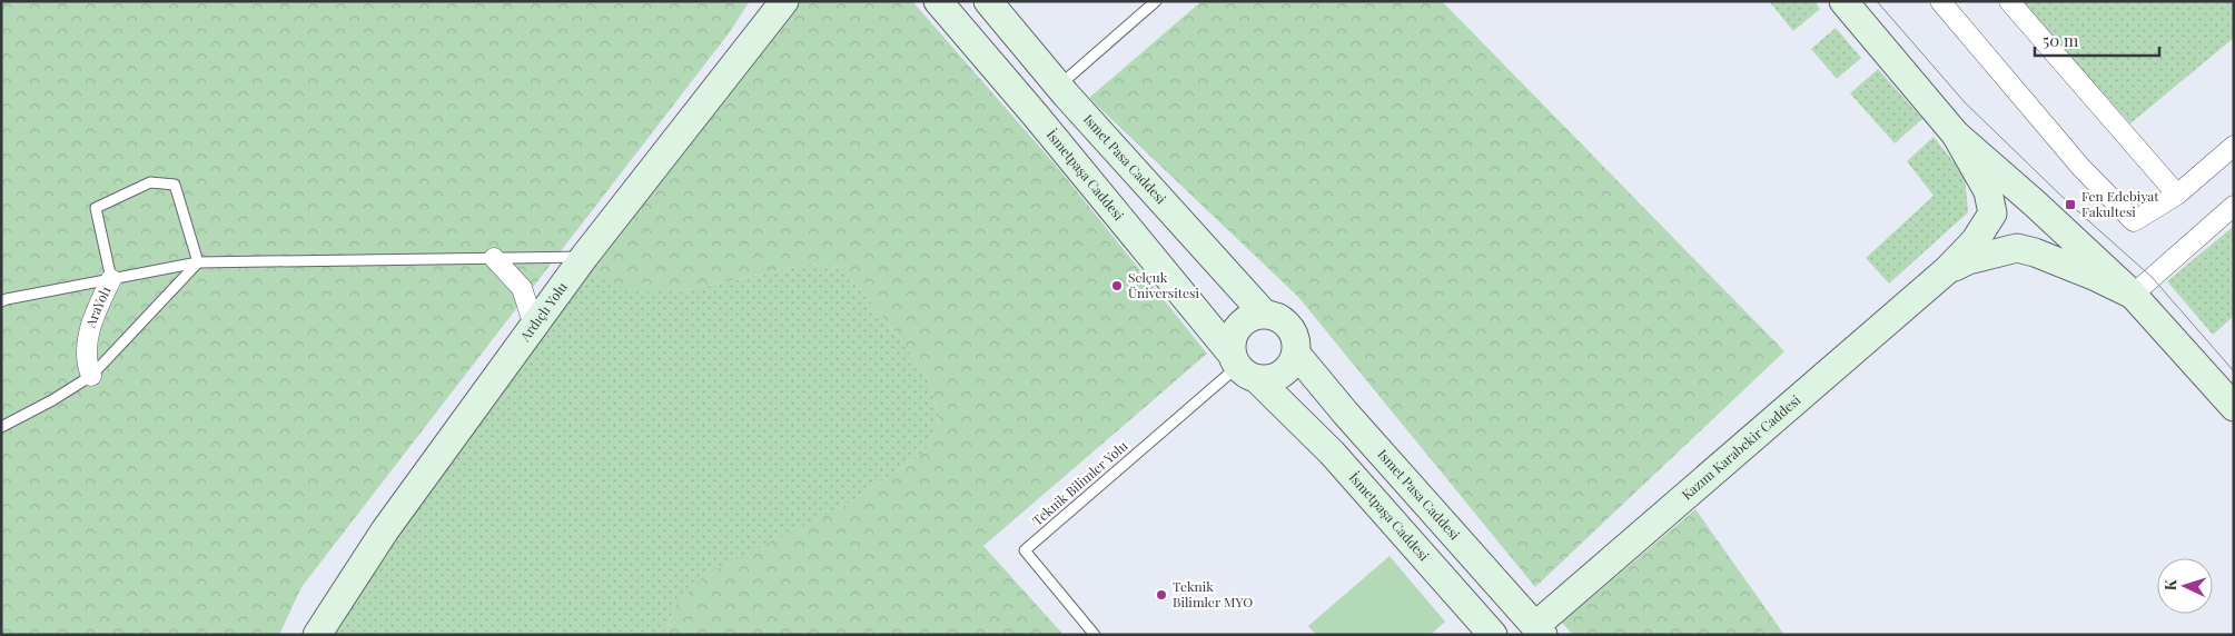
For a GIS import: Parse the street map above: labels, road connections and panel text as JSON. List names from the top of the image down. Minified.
{"streets":{"street":["Ismet Pasa Caddesi","İsmetpaşa Caddesi","AraYol1","Ardıçlı Yolu","Kazım Karabekir Caddesi"],"lane":["Teknik Bilimler Yolu"]},"crossings":[["Ismet Pasa Caddesi","İsmetpaşa Caddesi"],["Ismet Pasa Caddesi","Kazım Karabekir Caddesi"],["Ismet Pasa Caddesi","Teknik Bilimler Yolu"],["İsmetpaşa Caddesi","Teknik Bilimler Yolu"]],"places":{"transit":["Fen Edebiyat Fakultesi"],"other":["Selçuk Üniversitesi","Teknik Bilimler MYO"]},"scale_bar":"50 m","north":"left"}
